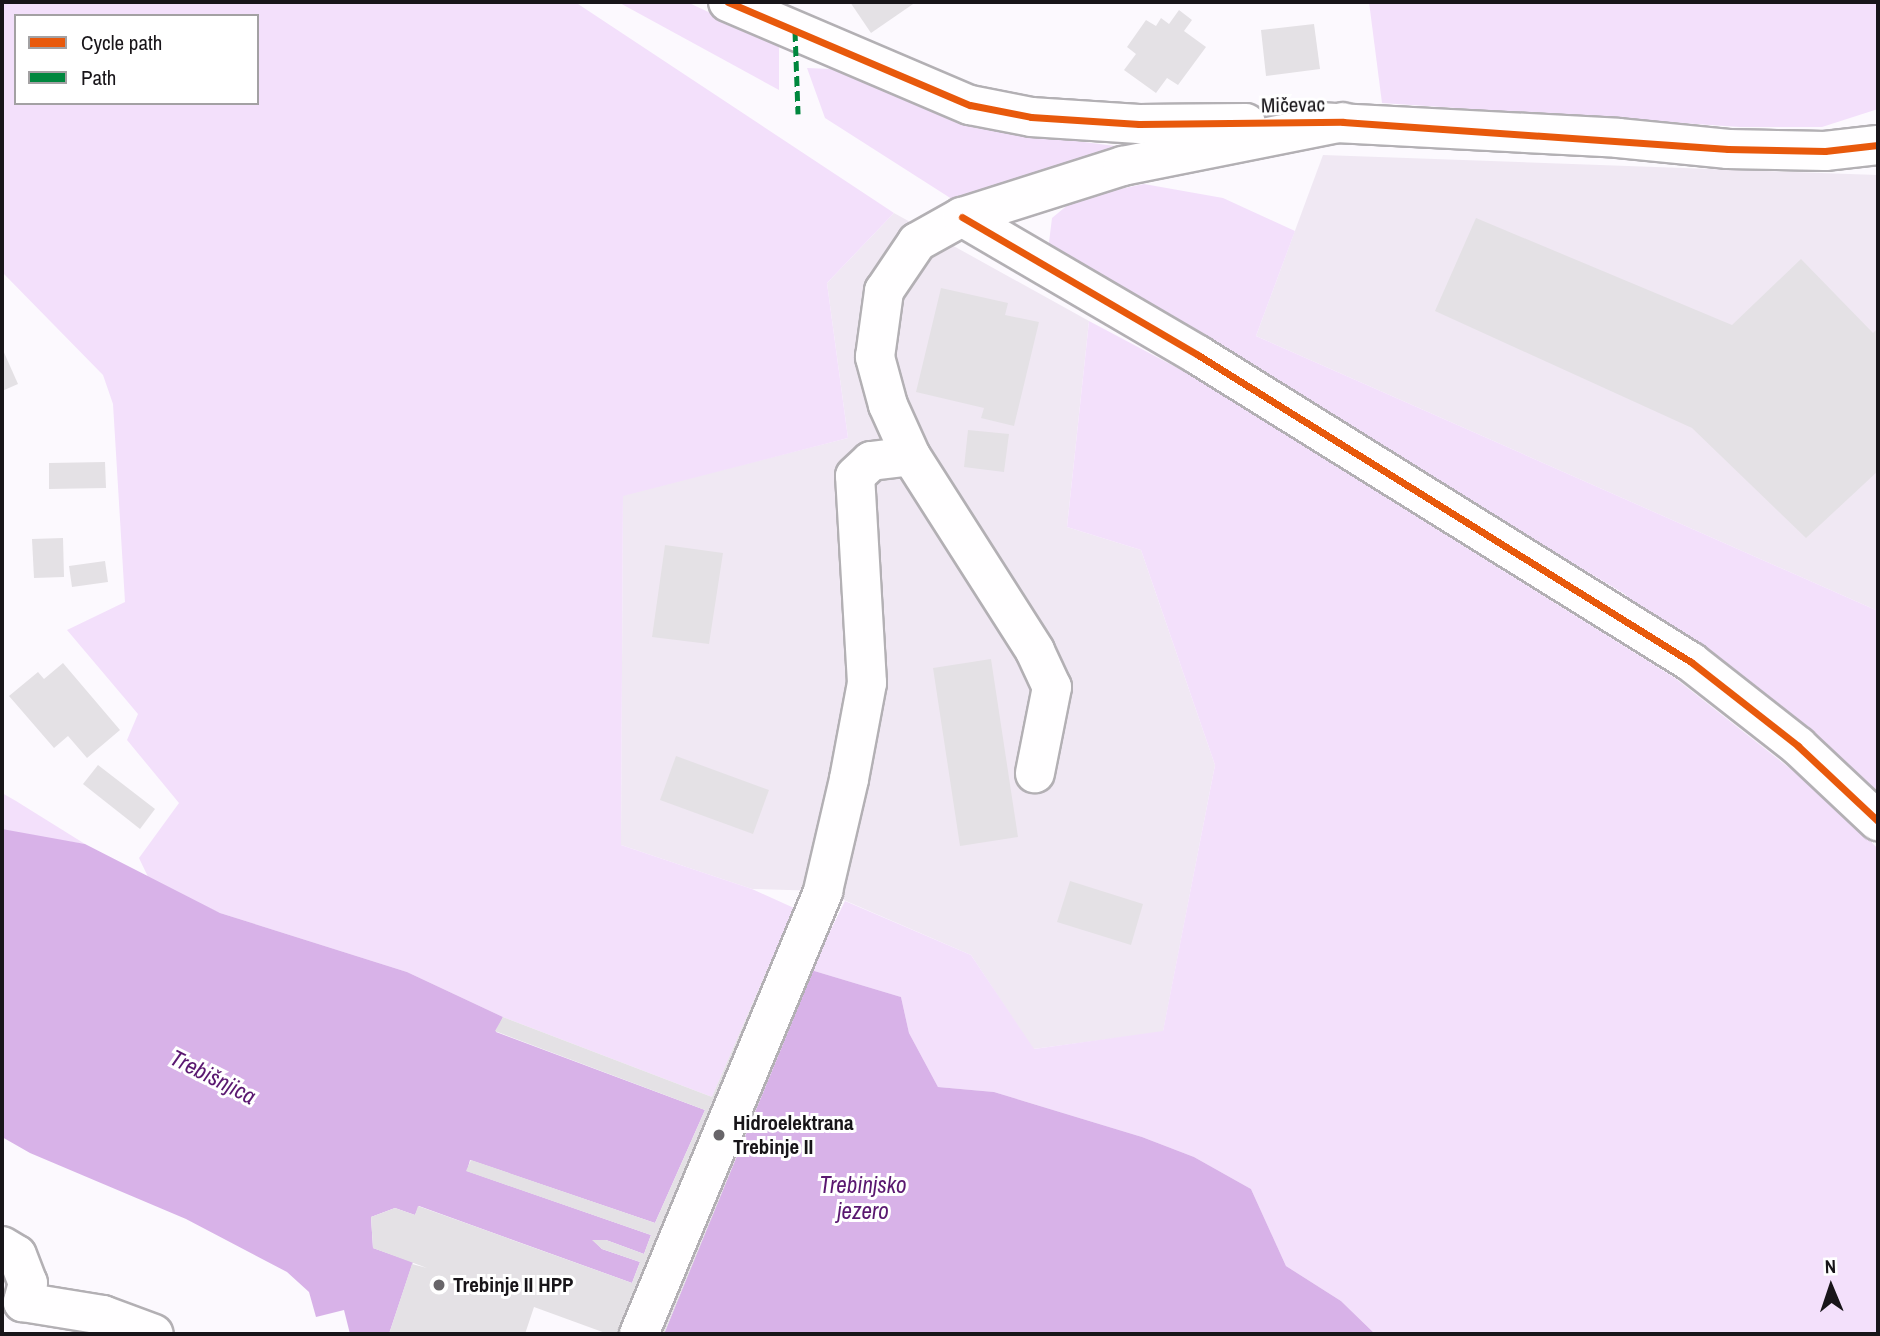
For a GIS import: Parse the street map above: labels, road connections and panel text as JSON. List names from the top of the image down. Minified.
{"streets":{"street":["Mičevac"]},"water":["Trebišnjica","Trebinjsko jezero"],"places":["Hidroelektrana Trebinje II","Trebinje II HPP"],"legend":["Cycle path","Path"],"north":"top"}
